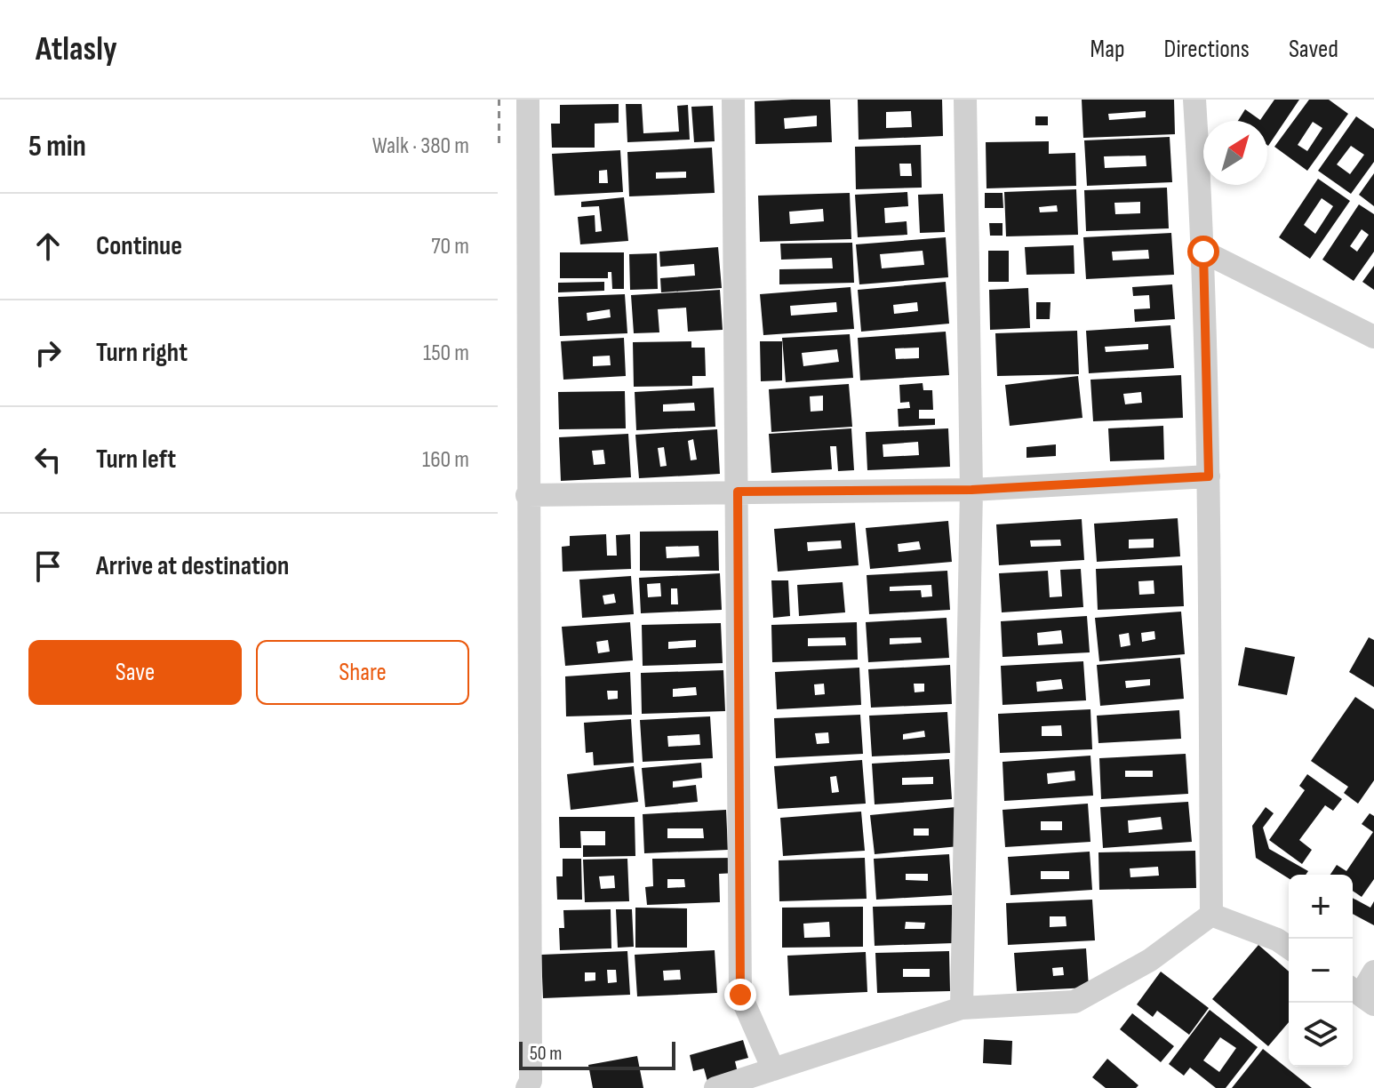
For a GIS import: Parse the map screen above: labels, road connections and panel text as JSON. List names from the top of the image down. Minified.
{"scale_bar":"50 m","north":"top right","page":{"header":"Atlasly","nav":["Map","Directions","Saved"],"heading":["5 min","Walk · 380 m"],"list":[["Continue","70 m"],["Turn right","150 m"],["Turn left","160 m"],"Arrive at destination"],"buttons":["Save","Share"],"map_buttons":["+","−"],"scale":"50 m"}}
